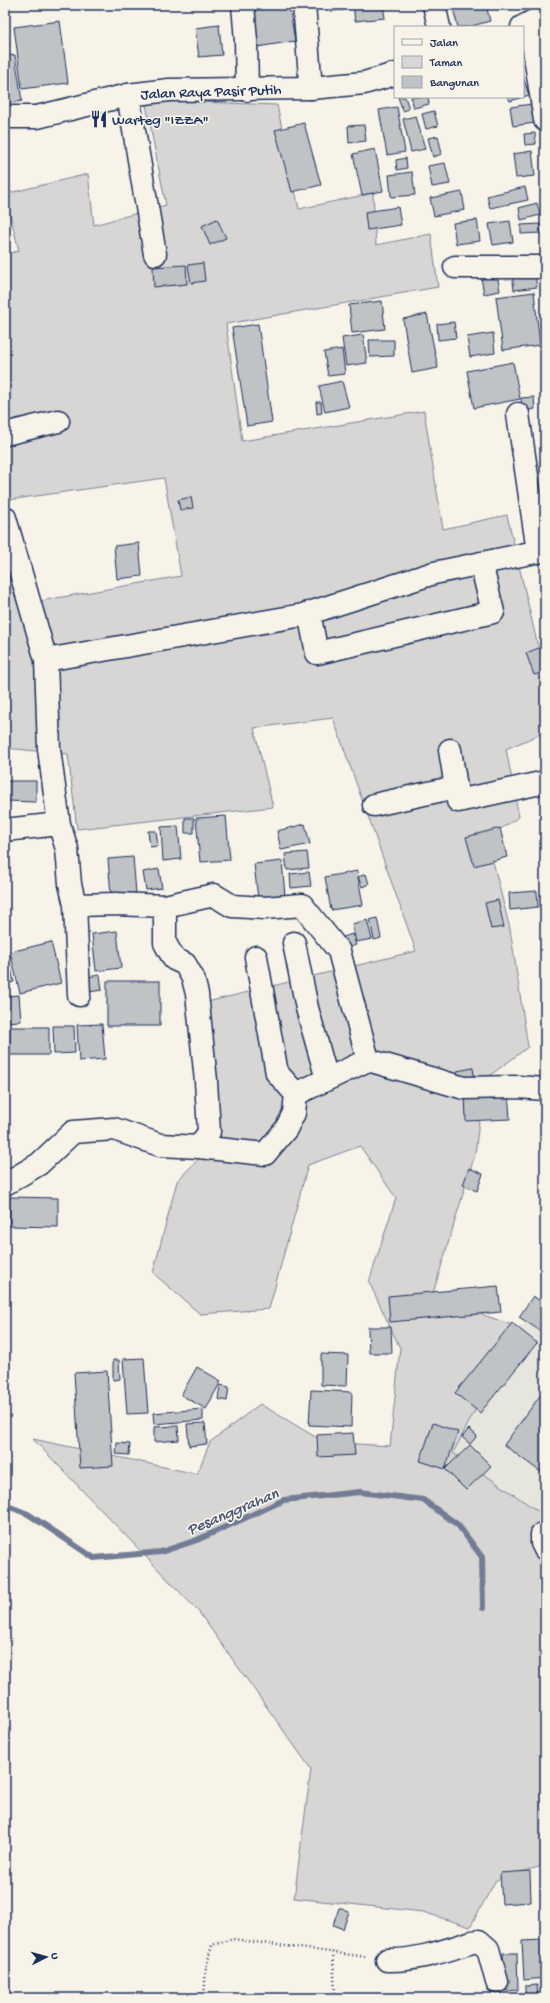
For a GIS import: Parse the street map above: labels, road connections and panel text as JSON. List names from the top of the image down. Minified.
{"streets":{"street":["Jalan Raya Pasir Putih"]},"water":["Pesanggrahan"],"places":{"restaurant":["Warteg \"IZZA\""]},"legend":["Jalan","Taman","Bangunan"],"north":"right"}
